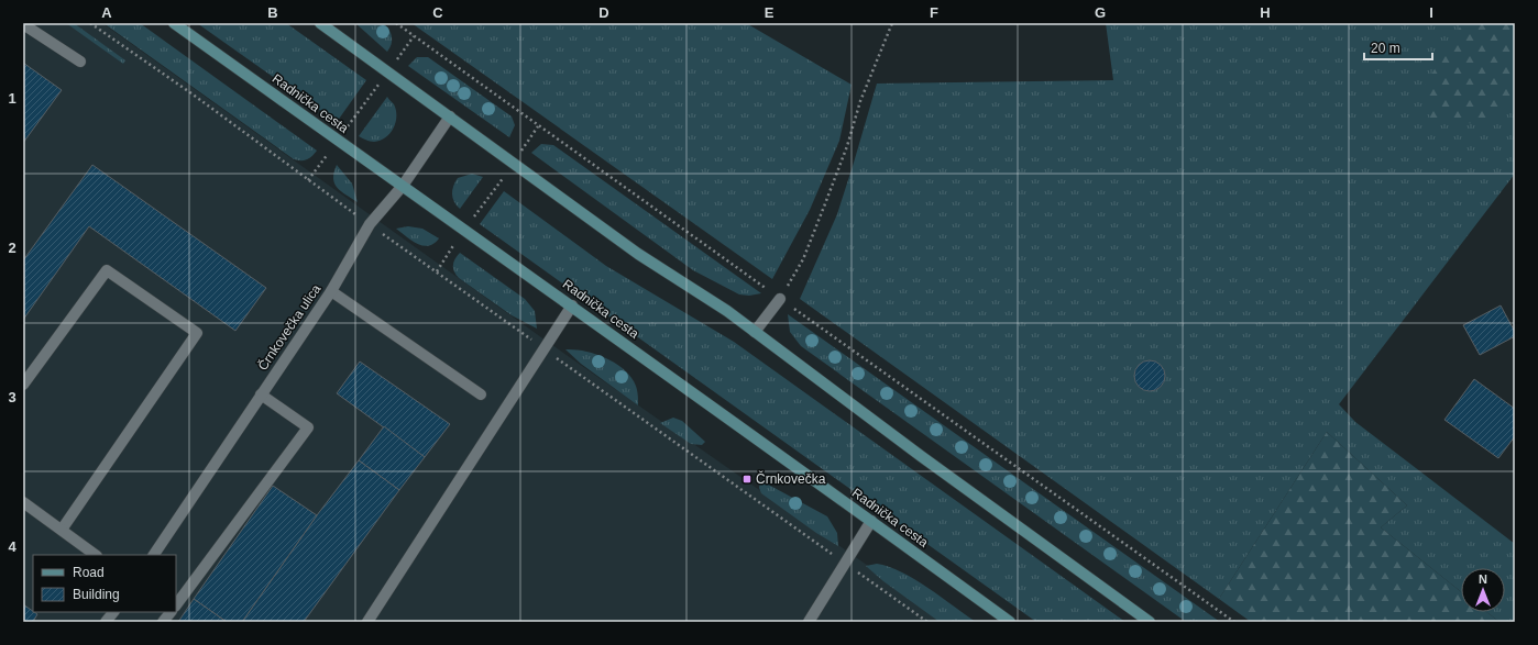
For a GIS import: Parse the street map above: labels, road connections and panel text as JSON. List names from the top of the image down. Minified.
{"streets":{"main road":["Radnička cesta"],"street":["Črnkovečka ulica"]},"crossings":[["Radnička cesta","Črnkovečka ulica"]],"places":{"transit":["Črnkovečka"]},"legend":["Road","Building"],"scale_bar":"20 m","north":"top","grid":{"columns":["A","B","C","D","E","F","G","H","I"],"rows":["1","2","3","4"]}}
